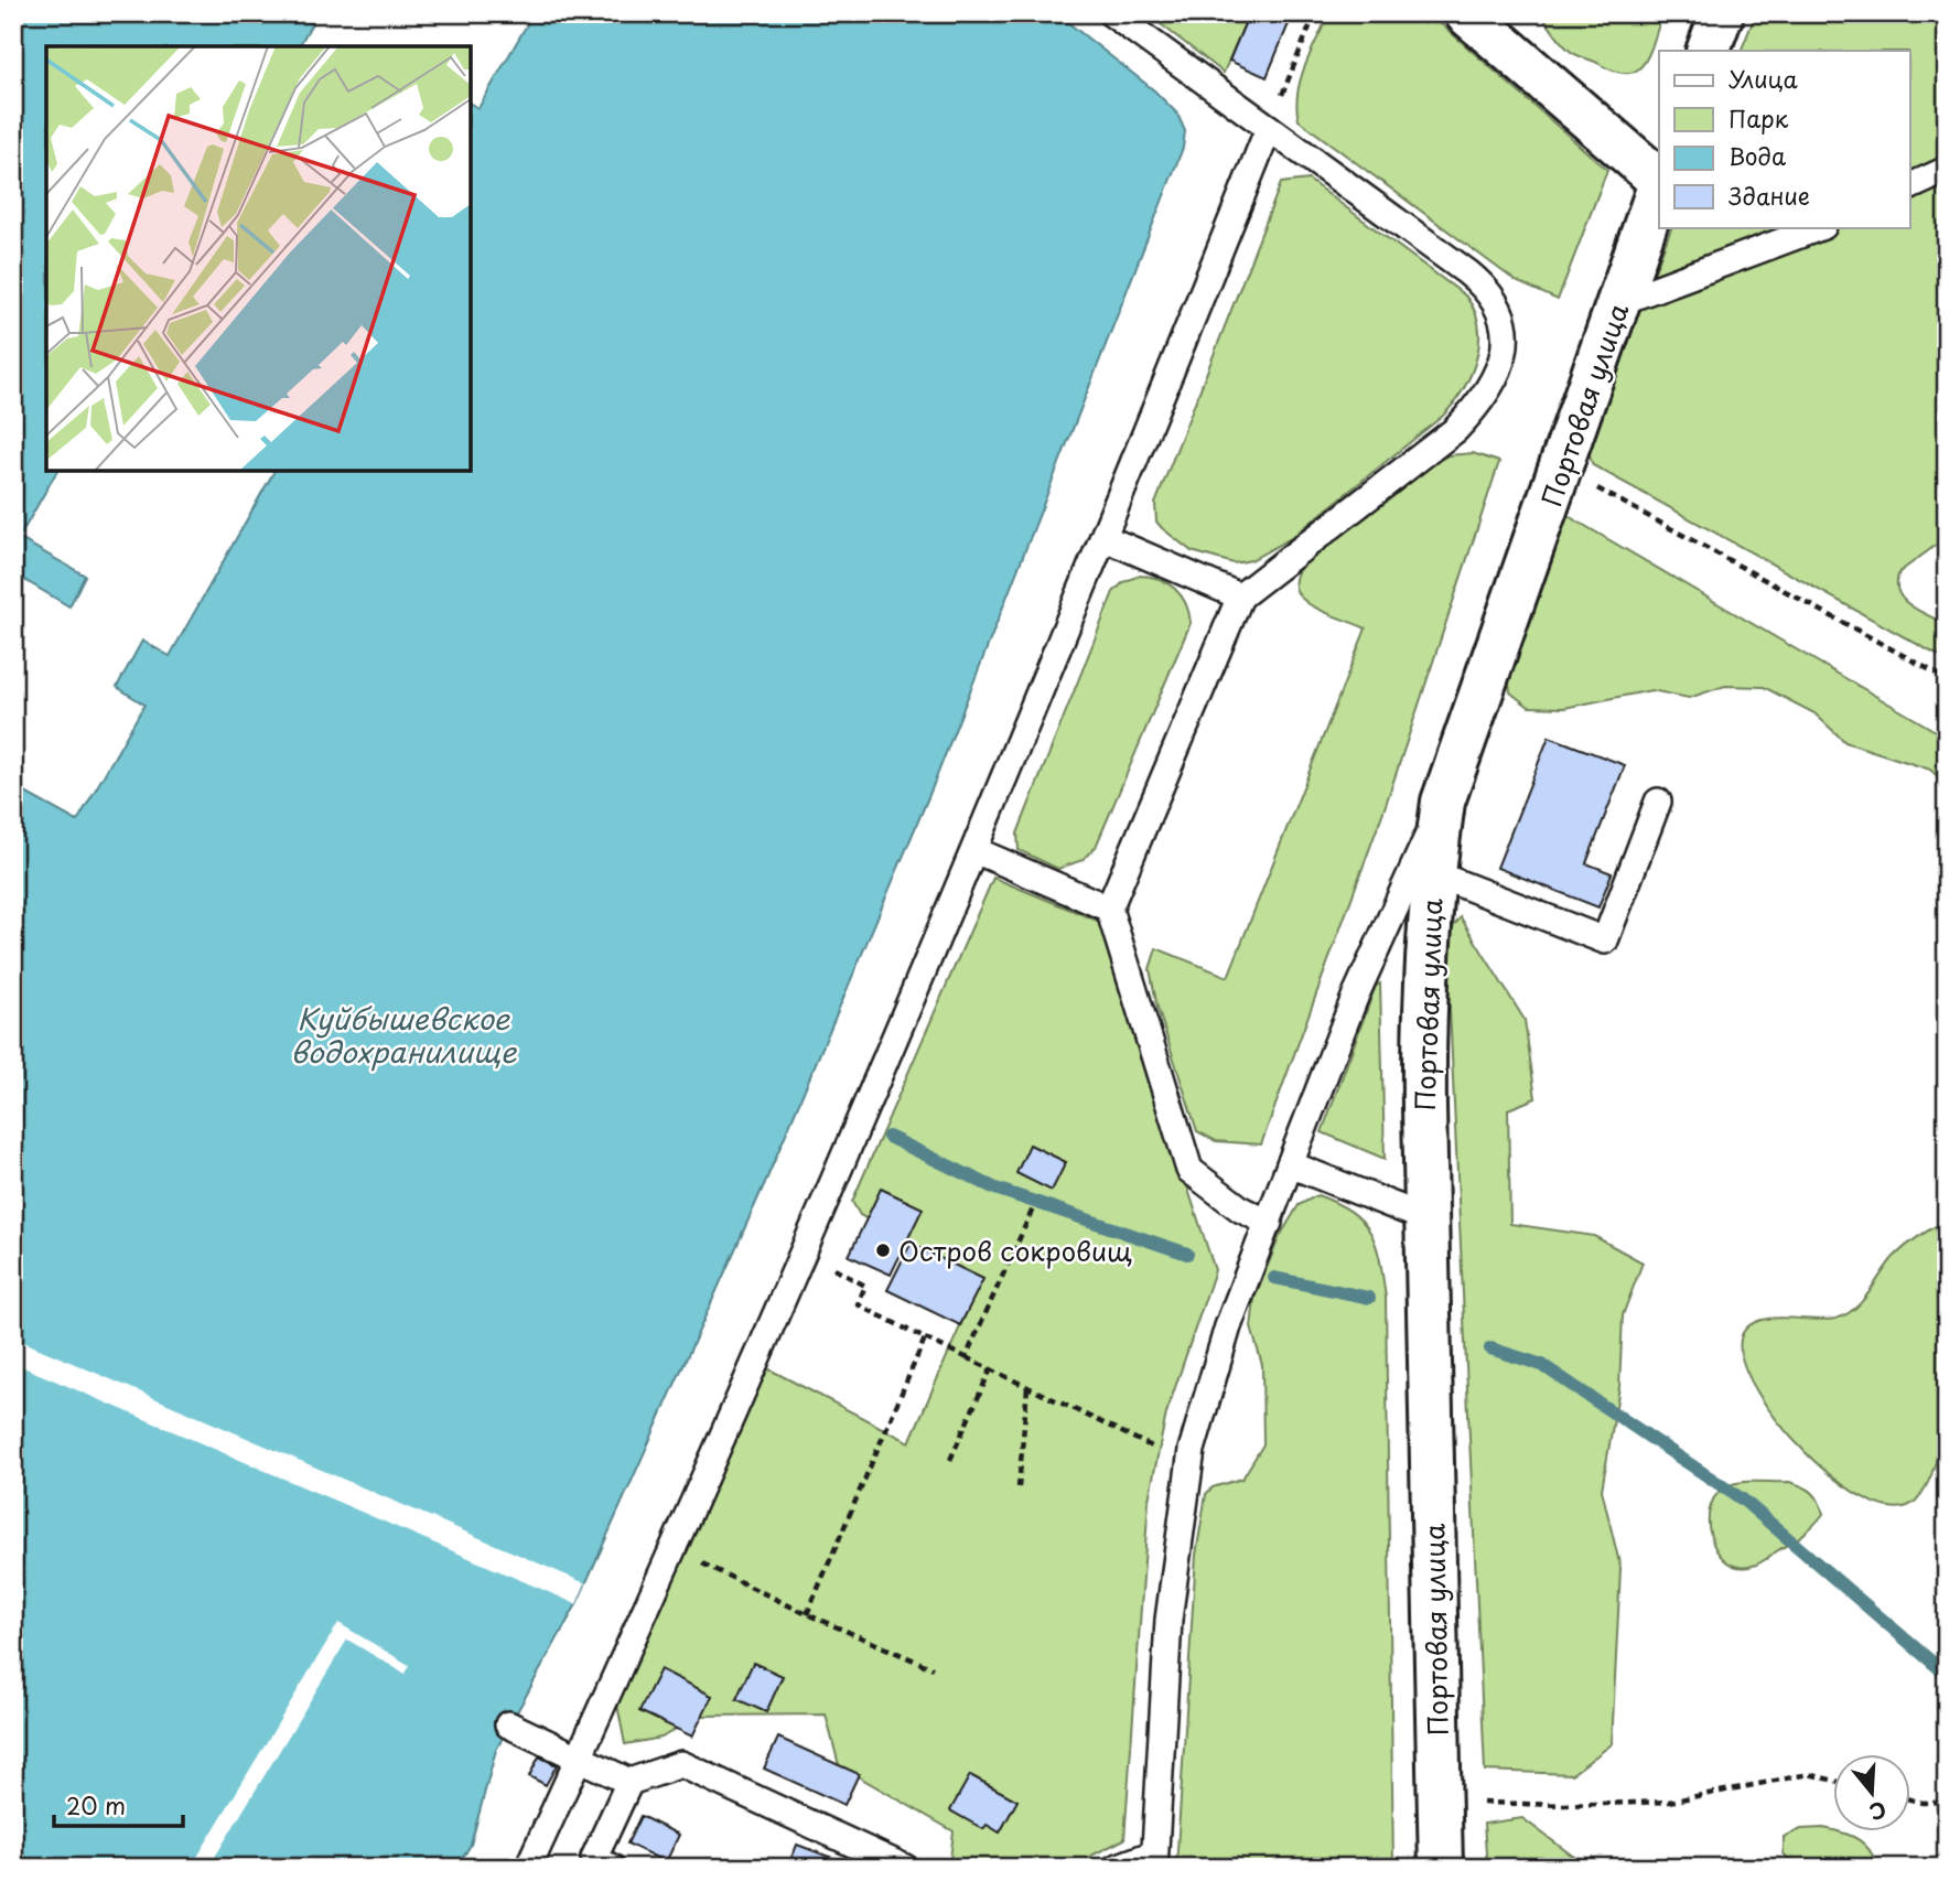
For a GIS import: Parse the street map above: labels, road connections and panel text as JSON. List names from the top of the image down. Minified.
{"streets":{"street":["Портовая улица"]},"water":["Куйбышевское водохранилище"],"places":["Остров сокровищ"],"legend":["Улица","Парк","Вода","Здание"],"scale_bar":"20 m","north":"bottom"}
